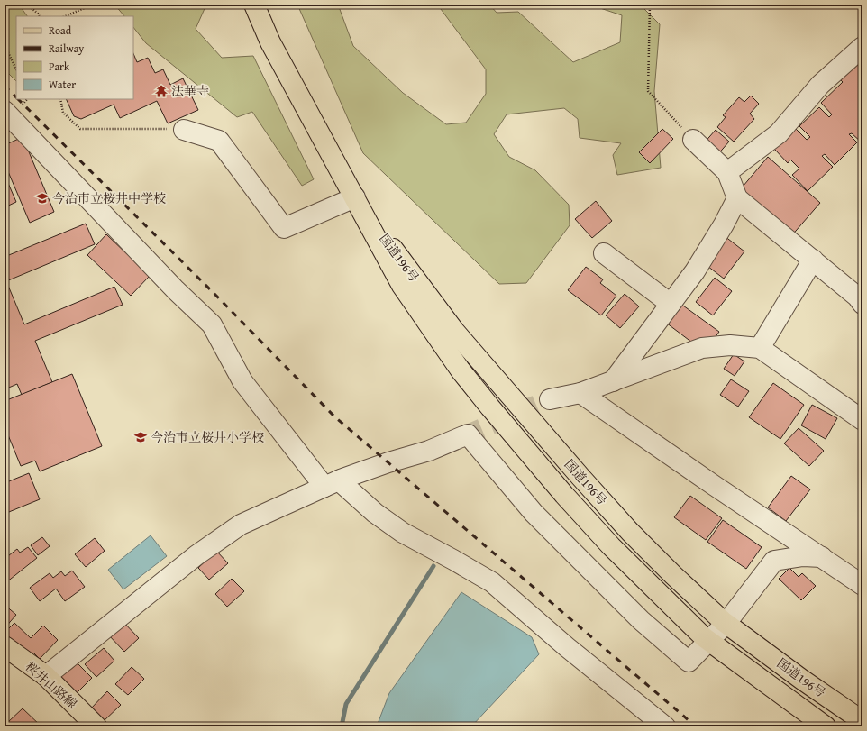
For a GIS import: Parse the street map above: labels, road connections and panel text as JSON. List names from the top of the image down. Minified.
{"streets":{"main road":["国道196号","桜井山路線"]},"places":{"temple":["法華寺"],"school or university":["今治市立桜井中学校","今治市立桜井小学校"]},"legend":["Road","Railway","Park","Water"]}
